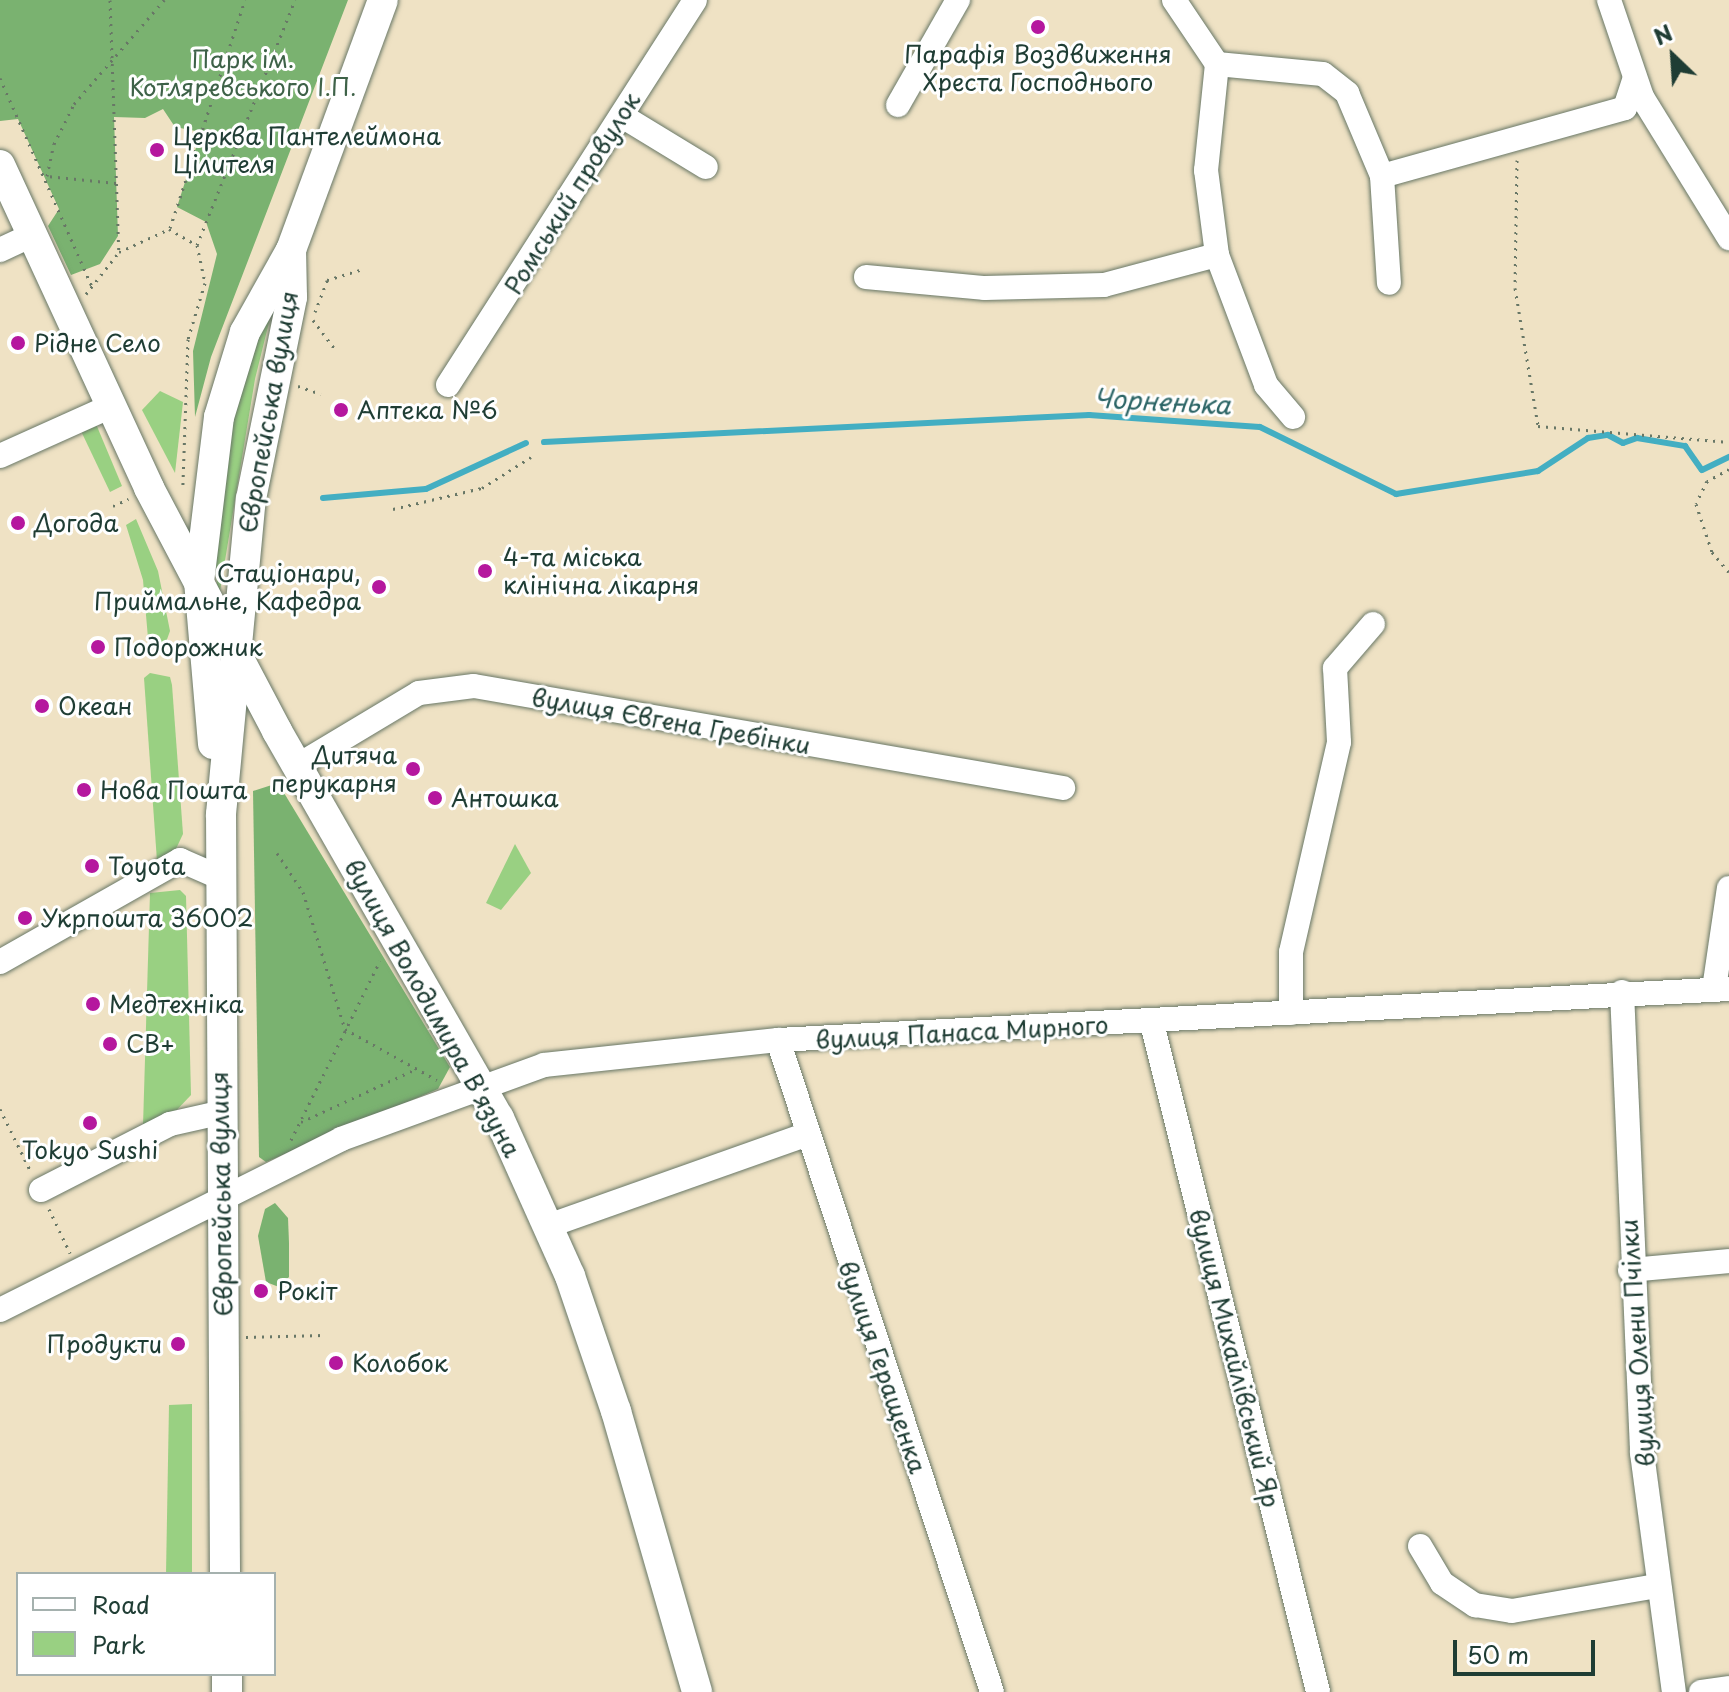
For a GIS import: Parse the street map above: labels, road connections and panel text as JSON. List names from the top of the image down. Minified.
{"streets":{"main road":["Європейська вулиця","вулиця Володимира В'язуна"],"street":["Ромський провулок","вулиця Євгена Гребінки","вулиця Панаса Мирного","вулиця Олени Пчілки","вулиця Михайлівський Яр","вулиця Геращенка"]},"crossings":[["Європейська вулиця","вулиця Володимира В'язуна"],["Європейська вулиця","вулиця Панаса Мирного"],["вулиця Євгена Гребінки","вулиця Володимира В'язуна"],["вулиця Володимира В'язуна","вулиця Панаса Мирного"],["вулиця Панаса Мирного","вулиця Олени Пчілки"],["вулиця Панаса Мирного","вулиця Михайлівський Яр"],["вулиця Панаса Мирного","вулиця Геращенка"]],"water":["Чорненька"],"parks":["Парк ім. Котляревського І.П."],"places":["Парафія Воздвиження Хреста Господнього","Церква Пантелеймона Цілителя","Рідне Село","Аптека №6","Догода","4-та міська клінічна лікарня","Стаціонари, Приймальне, Кафедра","Подорожник","Океан","Дитяча перукарня","Нова Пошта","Антошка","Toyota","Укрпошта 36002","Медтехніка","СВ+","Tokyo Sushi","Рокіт","Продукти","Колобок"],"legend":["Road","Park"],"scale_bar":"50 m","north":"top left"}
